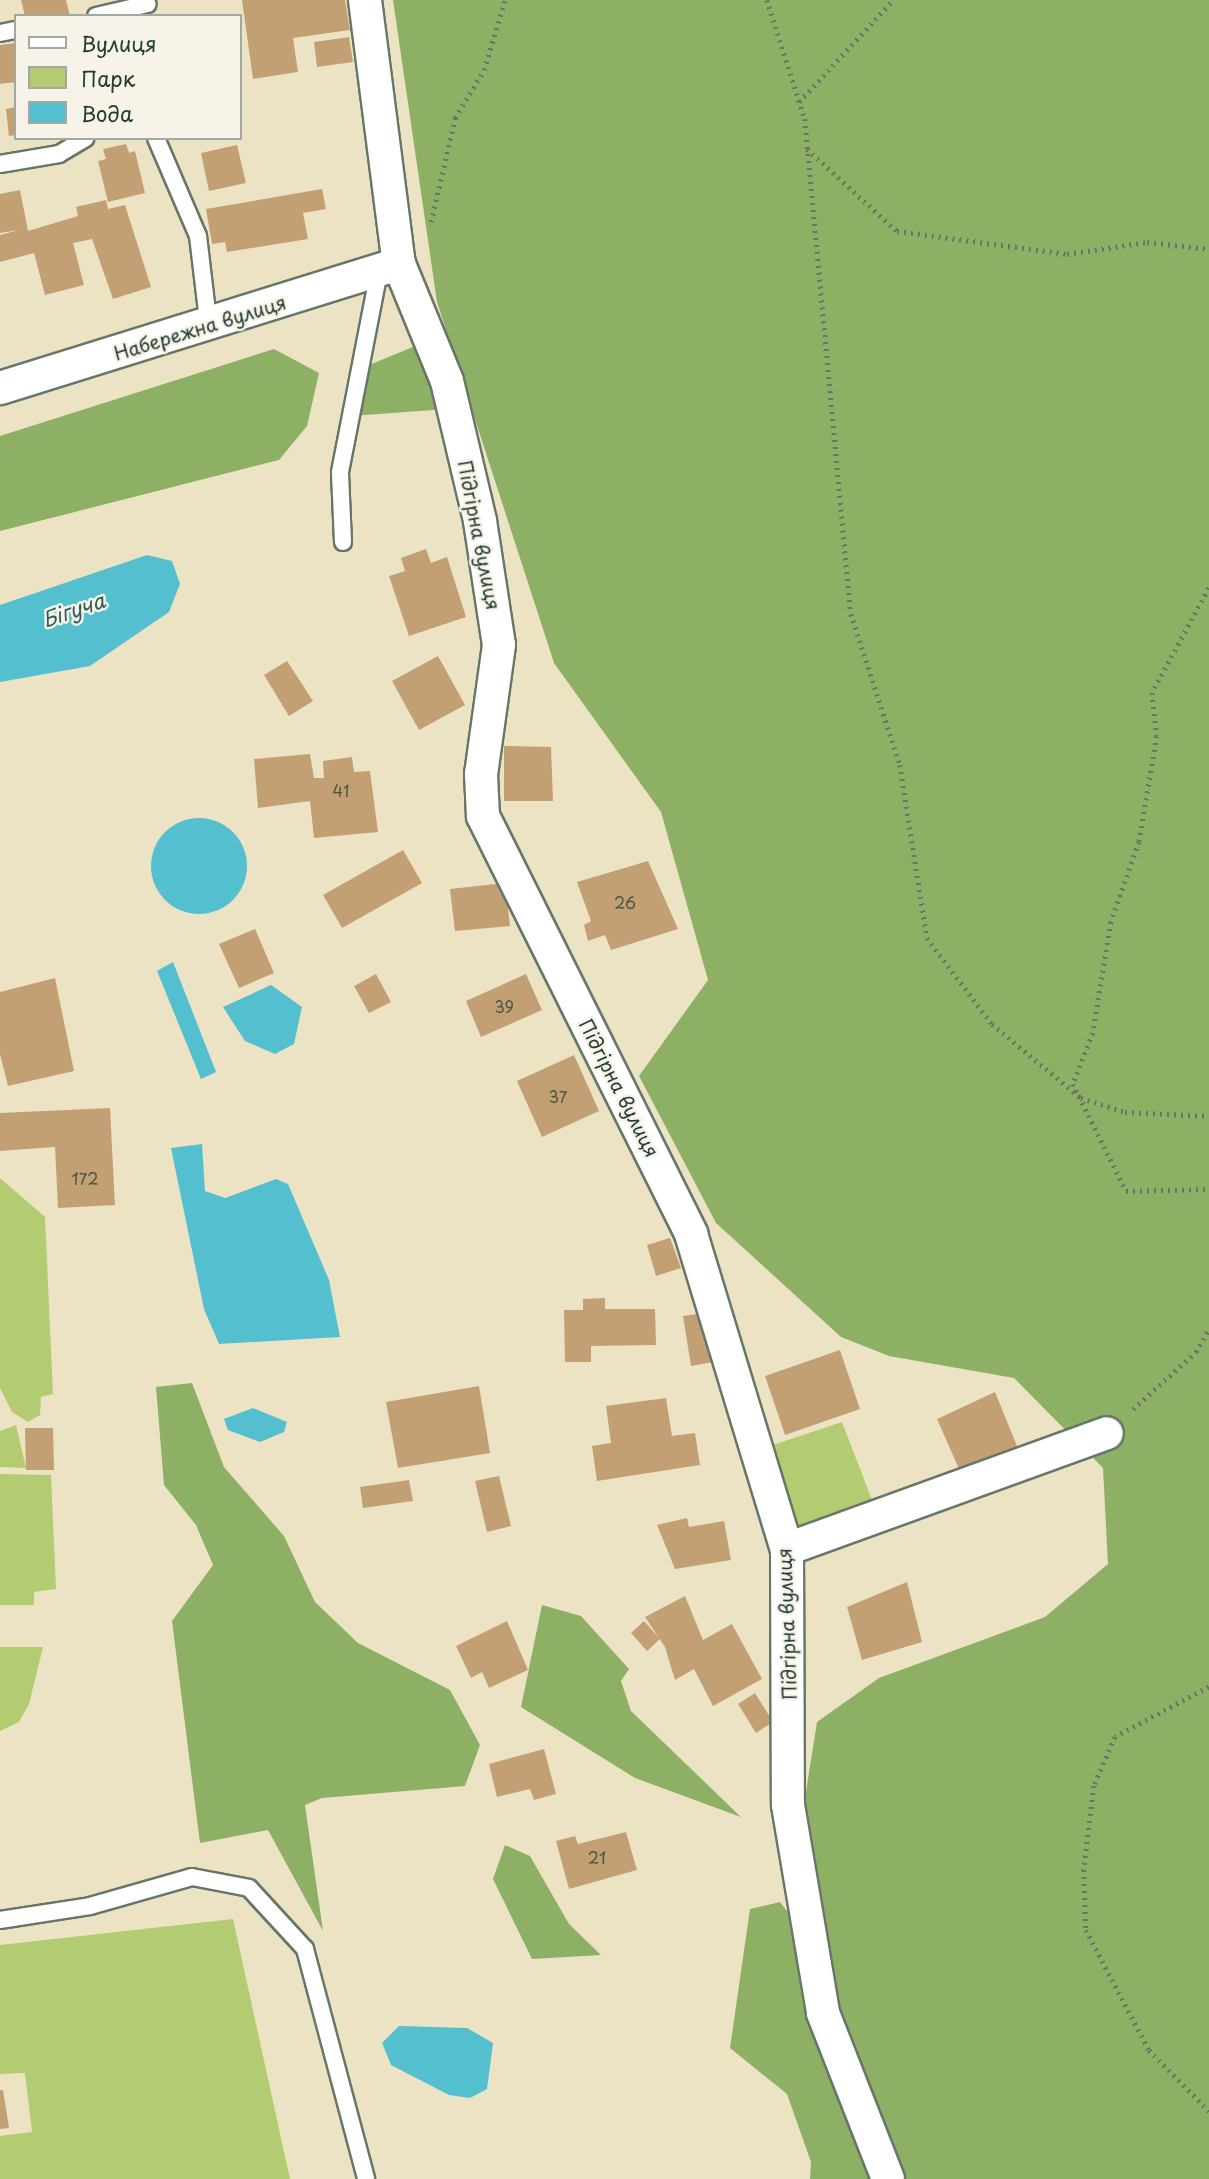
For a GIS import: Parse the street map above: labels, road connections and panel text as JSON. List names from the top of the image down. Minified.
{"streets":{"street":["Набережна вулиця","Підгірна вулиця"]},"crossings":[["Набережна вулиця","Підгірна вулиця"]],"water":["Бігуча"],"house_numbers":["41","26","39","37","172","21"],"legend":["Вулиця","Парк","Вода"]}
